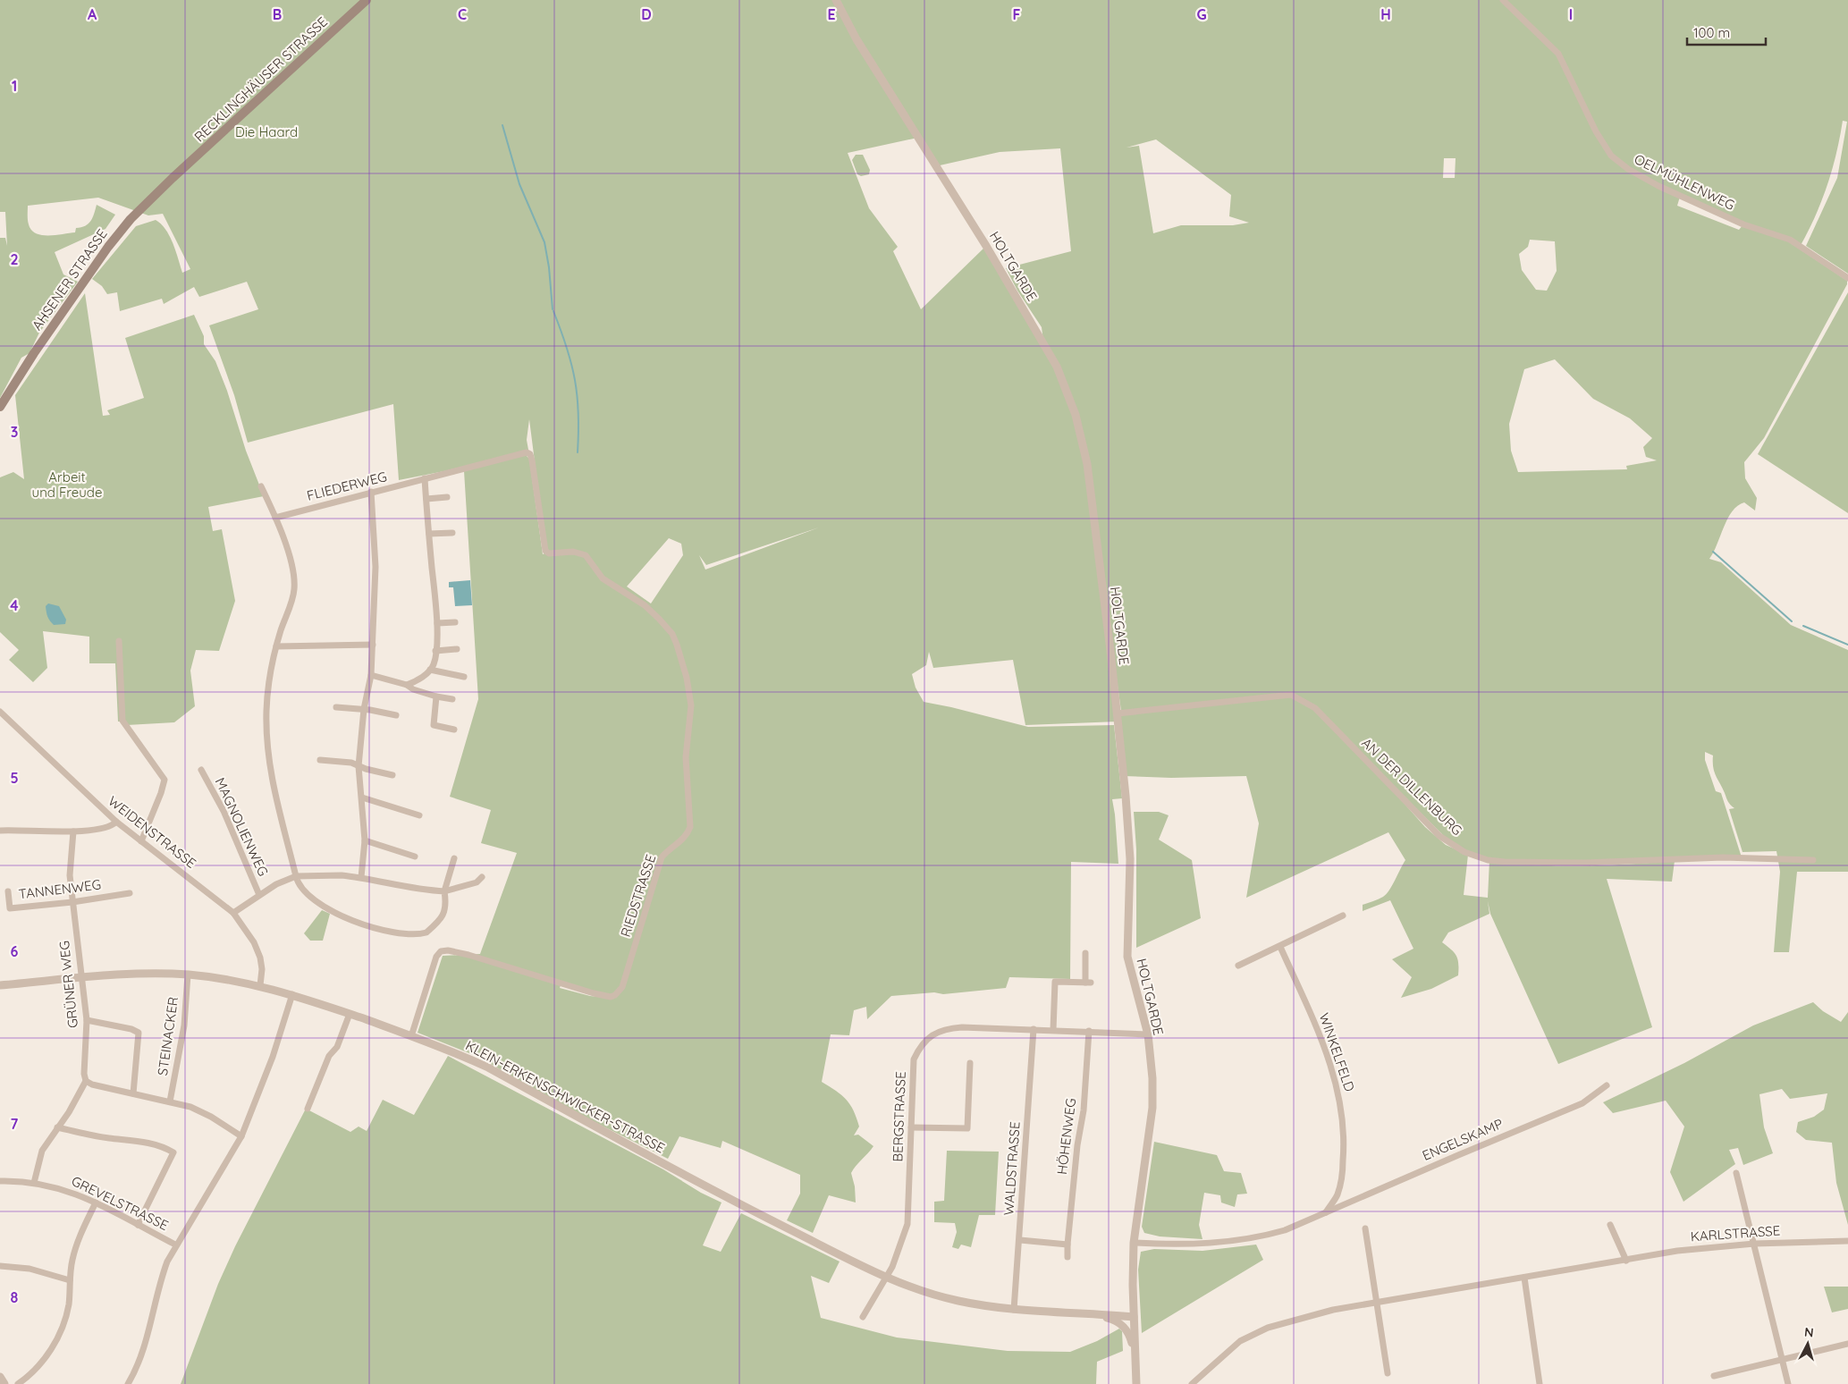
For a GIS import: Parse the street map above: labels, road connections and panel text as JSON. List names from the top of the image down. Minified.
{"streets":{"main road":["RECKLINGHÄUSER STRASSE","AHSENER STRASSE"],"street":["OELMÜHLENWEG","HOLTGARDE","FLIEDERWEG","AN DER DILLENBURG","MAGNOLIENWEG","WEIDENSTRASSE","TANNENWEG","RIEDSTRASSE","GRÜNER WEG","STEINACKER","WINKELFELD","KLEIN-ERKENSCHWICKER-STRASSE","BERGSTRASSE","HÖHENWEG","ENGELSKAMP","WALDSTRASSE","GREVELSTRASSE","KARLSTRASSE"]},"crossings":[["RECKLINGHÄUSER STRASSE","AHSENER STRASSE"],["HOLTGARDE","AN DER DILLENBURG"],["HOLTGARDE","KLEIN-ERKENSCHWICKER-STRASSE"],["HOLTGARDE","BERGSTRASSE"],["FLIEDERWEG","RIEDSTRASSE"],["WEIDENSTRASSE","KLEIN-ERKENSCHWICKER-STRASSE"],["TANNENWEG","GRÜNER WEG"],["RIEDSTRASSE","KLEIN-ERKENSCHWICKER-STRASSE"],["GRÜNER WEG","KLEIN-ERKENSCHWICKER-STRASSE"],["STEINACKER","KLEIN-ERKENSCHWICKER-STRASSE"],["WINKELFELD","ENGELSKAMP"],["KLEIN-ERKENSCHWICKER-STRASSE","BERGSTRASSE"],["KLEIN-ERKENSCHWICKER-STRASSE","WALDSTRASSE"],["BERGSTRASSE","HÖHENWEG"],["BERGSTRASSE","WALDSTRASSE"]],"parks":["Die Haard","Arbeit und Freude"],"scale_bar":"100 m","north":"top","grid":{"columns":["A","B","C","D","E","F","G","H","I"],"rows":["1","2","3","4","5","6","7","8"]}}
